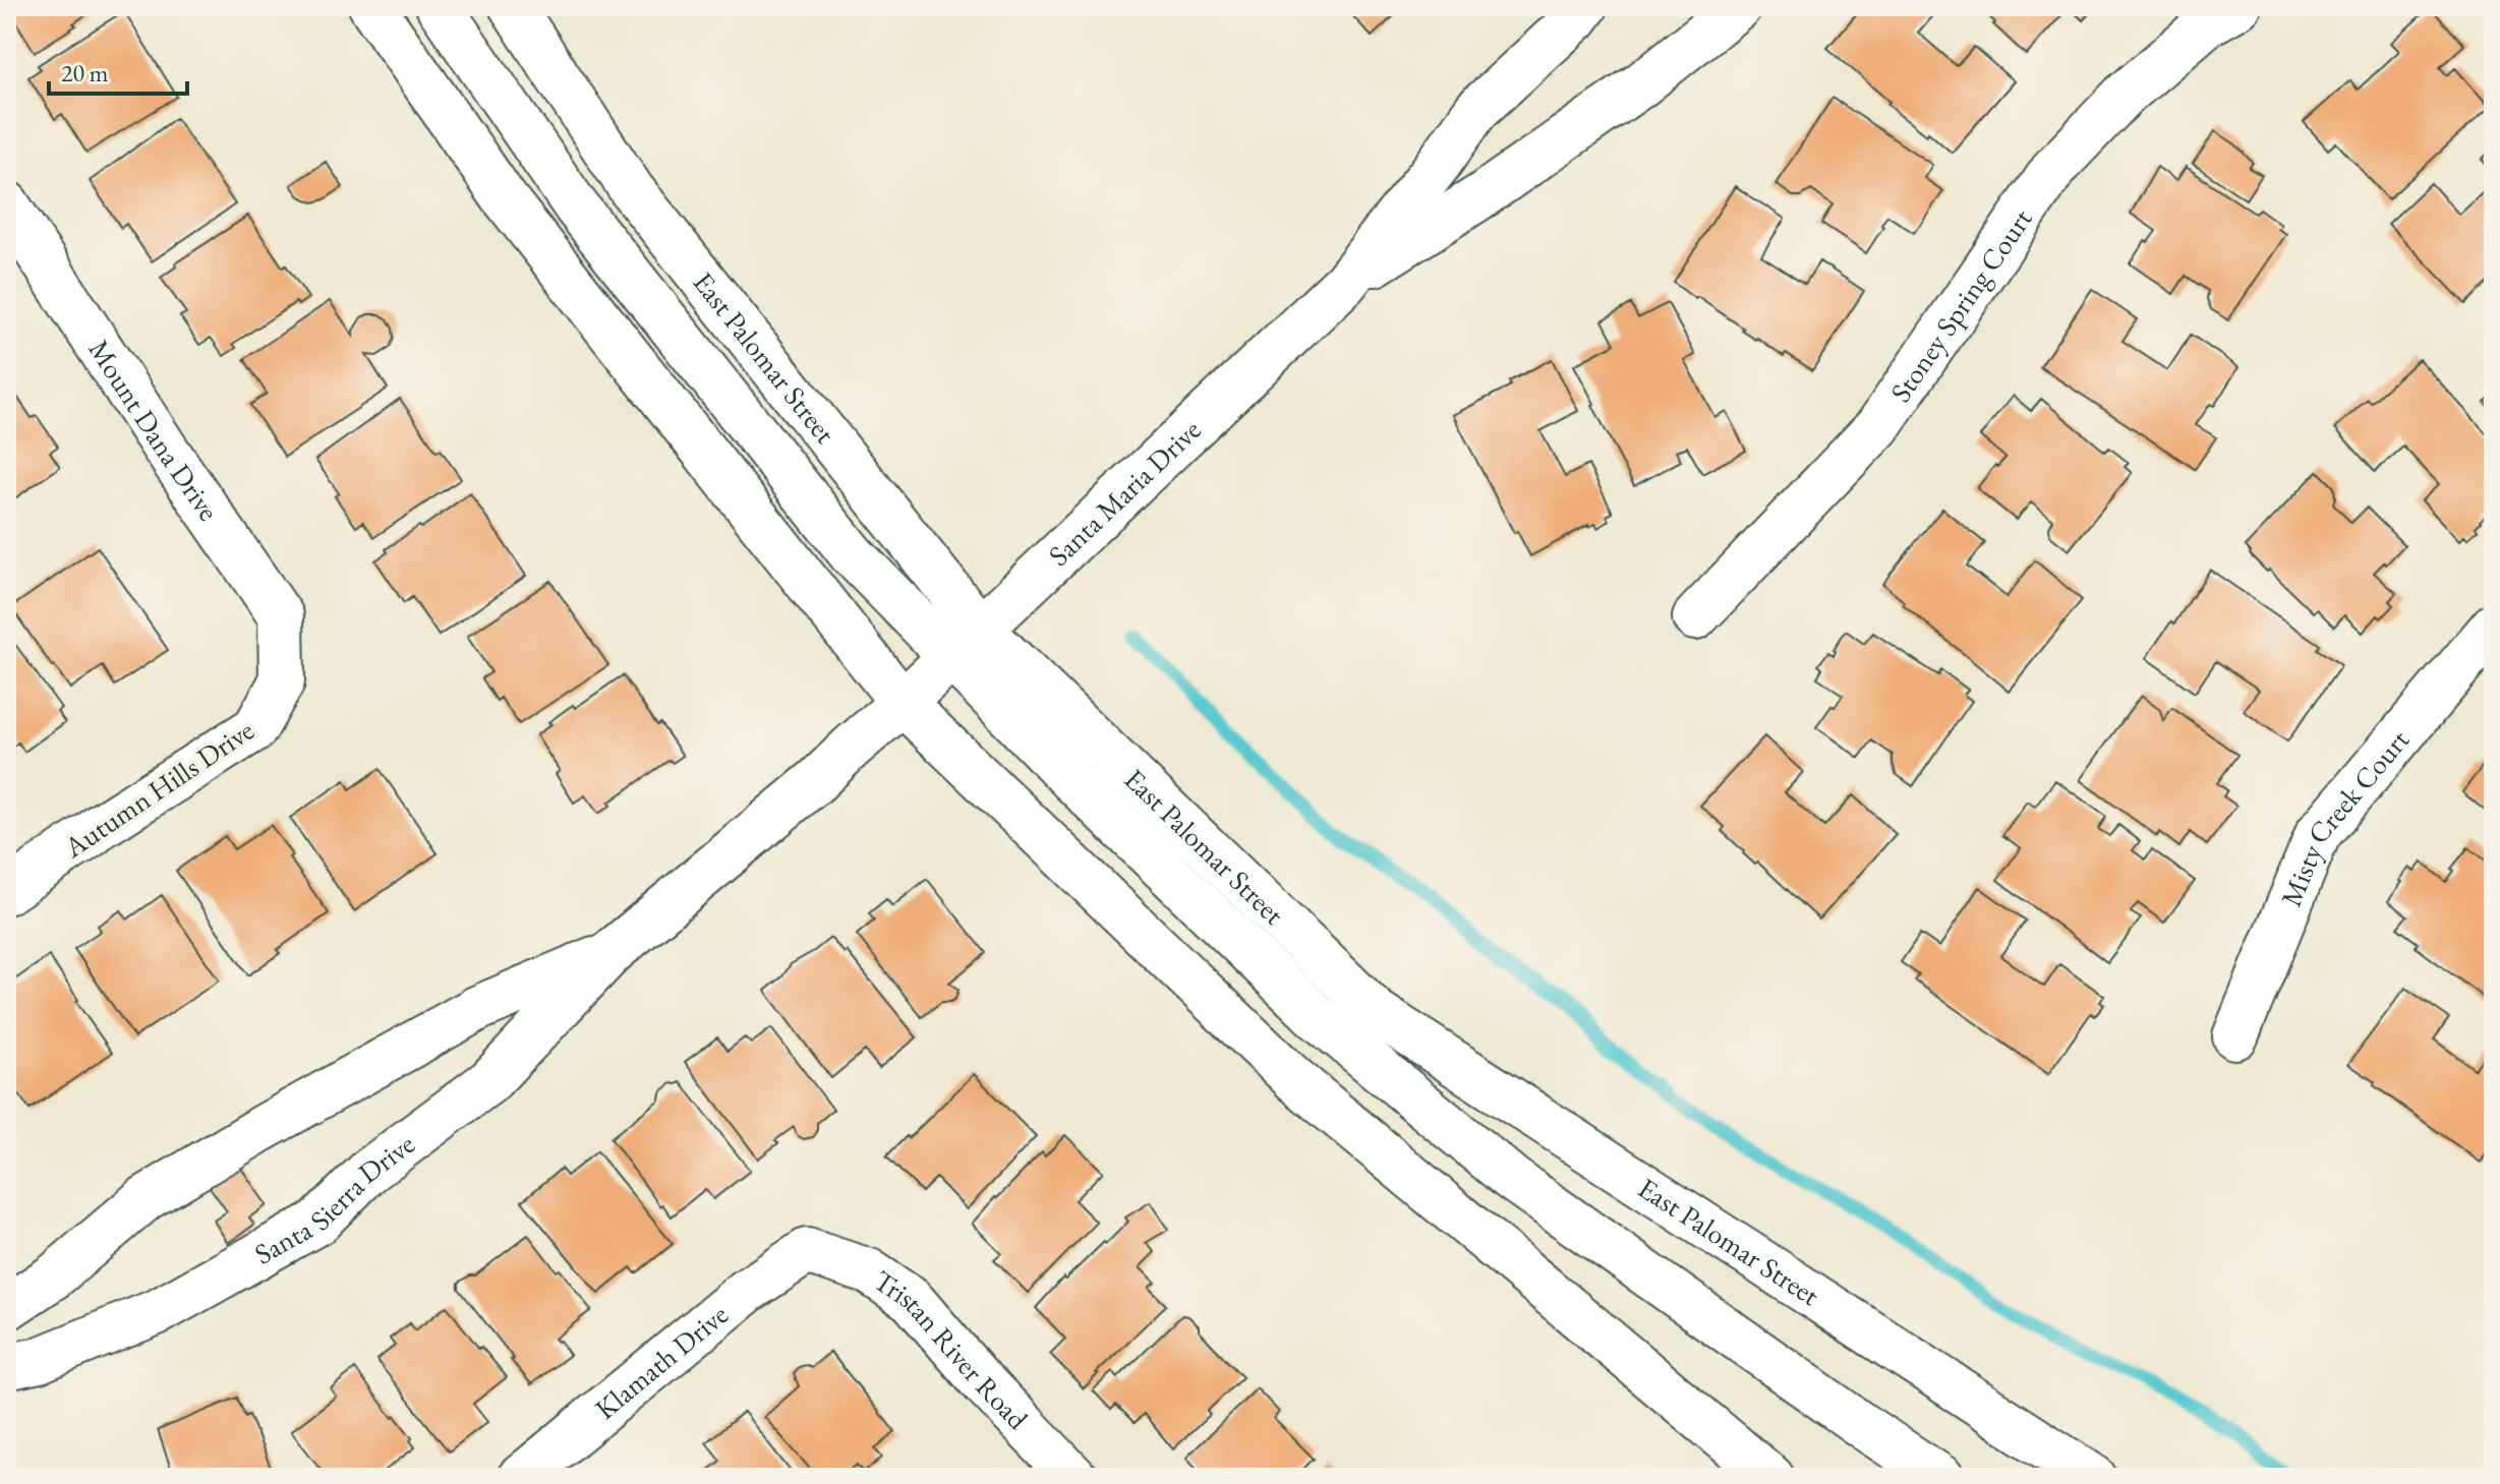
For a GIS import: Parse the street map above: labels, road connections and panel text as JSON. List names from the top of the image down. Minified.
{"streets":{"street":["Stoney Spring Court","East Palomar Street","Mount Dana Drive","Santa Maria Drive","Autumn Hills Drive","Misty Creek Court","Santa Sierra Drive","Tristan River Road","Klamath Drive"]},"crossings":[["East Palomar Street","Santa Maria Drive"],["Mount Dana Drive","Autumn Hills Drive"],["Santa Maria Drive","Santa Sierra Drive"],["Tristan River Road","Klamath Drive"]],"scale_bar":"20 m"}
